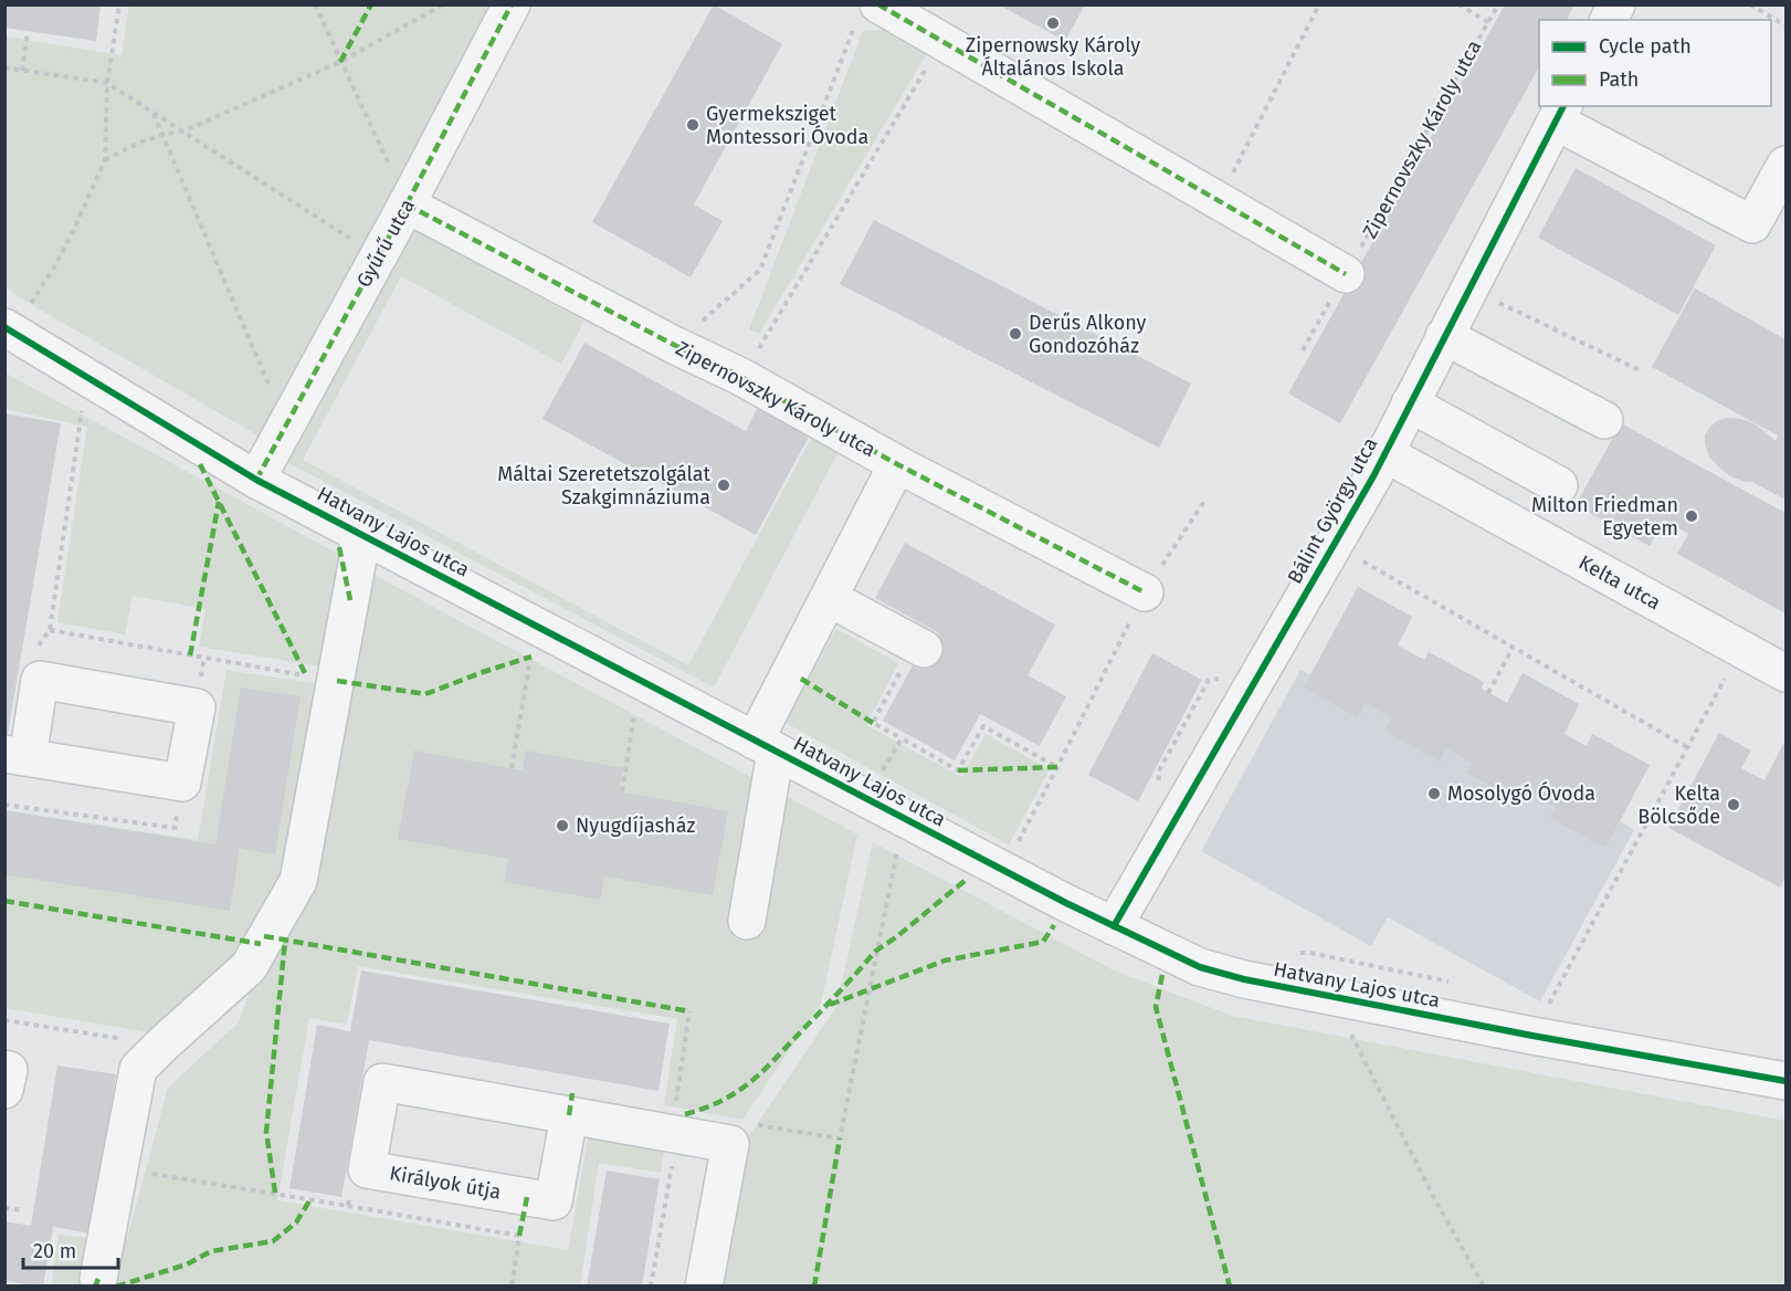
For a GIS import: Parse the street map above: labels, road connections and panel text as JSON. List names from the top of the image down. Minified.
{"streets":{"street":["Zipernovszky Károly utca","Gyűrű utca","Bálint György utca","Hatvany Lajos utca","Kelta utca","Királyok útja"]},"crossings":[["Zipernovszky Károly utca","Gyűrű utca"],["Gyűrű utca","Hatvany Lajos utca"],["Bálint György utca","Hatvany Lajos utca"],["Bálint György utca","Kelta utca"]],"places":["Zipernowsky Károly Általános Iskola","Gyermeksziget Montessori Óvoda","Derűs Alkony Gondozóház","Máltai Szeretetszolgálat Szakgimnáziuma","Milton Friedman Egyetem","Mosolygó Óvoda","Kelta Bölcsőde","Nyugdíjasház"],"legend":["Cycle path","Path"],"scale_bar":"20 m"}
